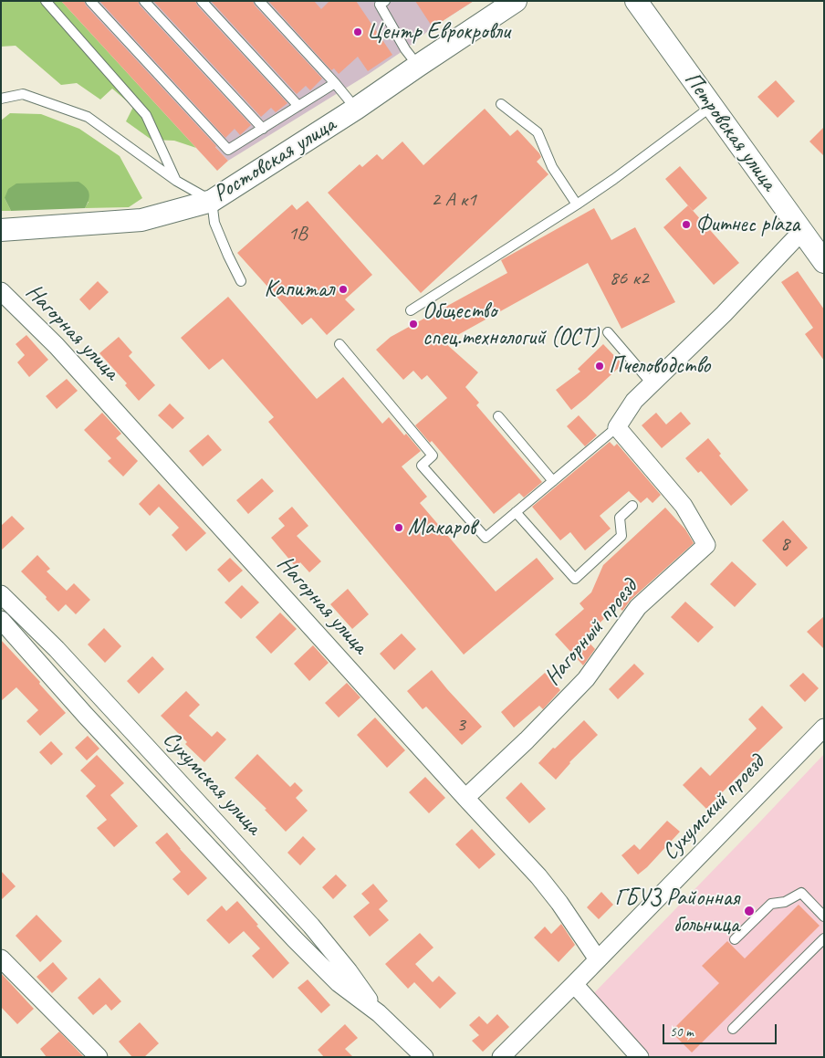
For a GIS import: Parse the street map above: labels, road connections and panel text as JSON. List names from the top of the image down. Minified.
{"streets":{"street":["Петровская улица","Ростовская улица","Нагорная улица","Нагорный проезд","Сухумская улица","Сухумский проезд"]},"crossings":[["Нагорная улица","Нагорный проезд"],["Нагорная улица","Сухумский проезд"]],"places":["Центр Еврокровли","Фитнес plaza","Капитал","Общество спец.технологий (ОСТ)","Пчеловодство","Макаров","ГБУЗ Районная больница"],"house_numbers":["2 А к1","1В","86 к2","8","3"],"scale_bar":"50 m"}
